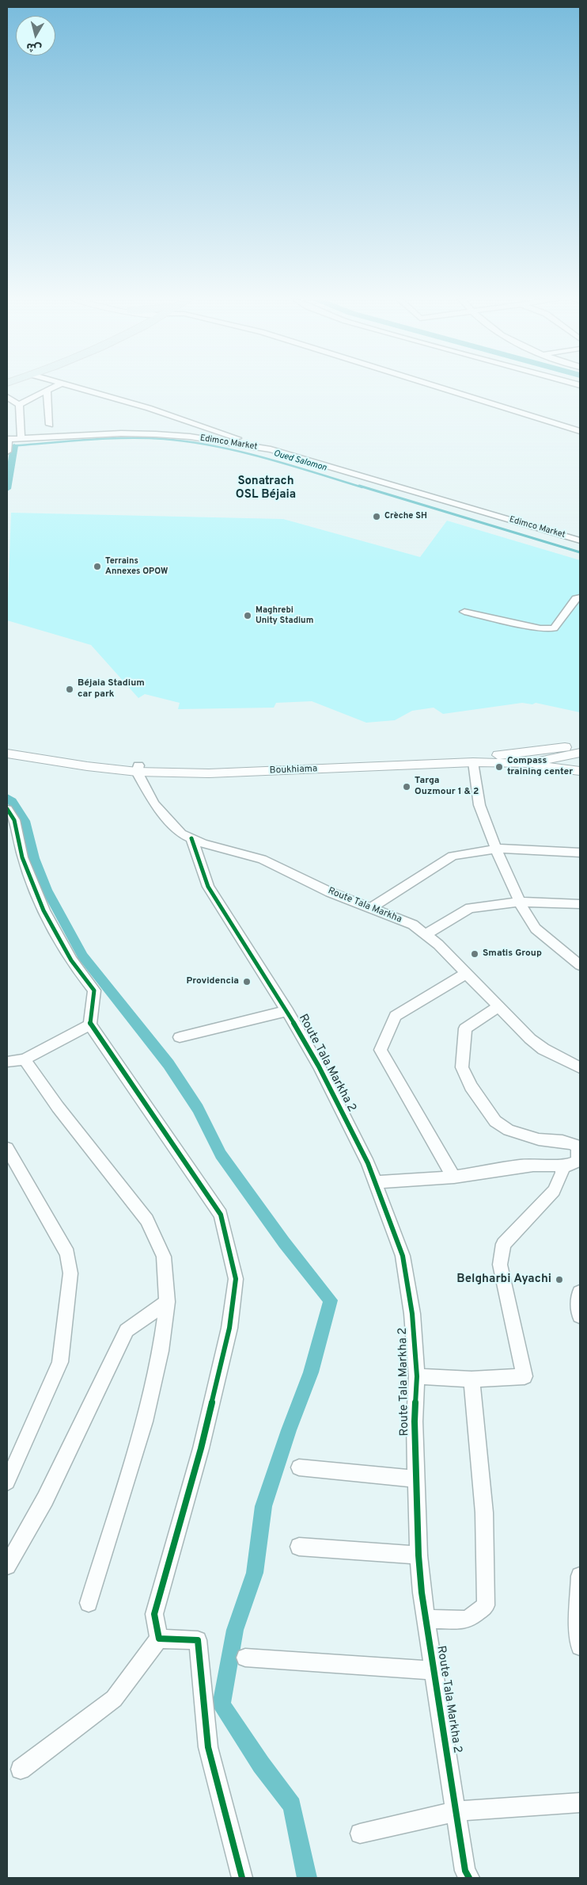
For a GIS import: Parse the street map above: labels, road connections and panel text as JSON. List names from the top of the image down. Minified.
{"streets":{"street":["Edimco Market","Boukhiama","Route Tala Markha","Route Tala Markha 2"]},"crossings":[["Boukhiama","Route Tala Markha"],["Route Tala Markha","Route Tala Markha 2"]],"districts":["Sonatrach OSL Béjaia"],"water":["Oued Salomon"],"places":["Crèche SH","Terrains Annexes OPOW","Maghrebi Unity Stadium","Béjaia Stadium car park","Compass training center","Targa Ouzmour 1 & 2","Smatis Group","Providencia","Belgharbi Ayachi"],"north":"bottom"}
